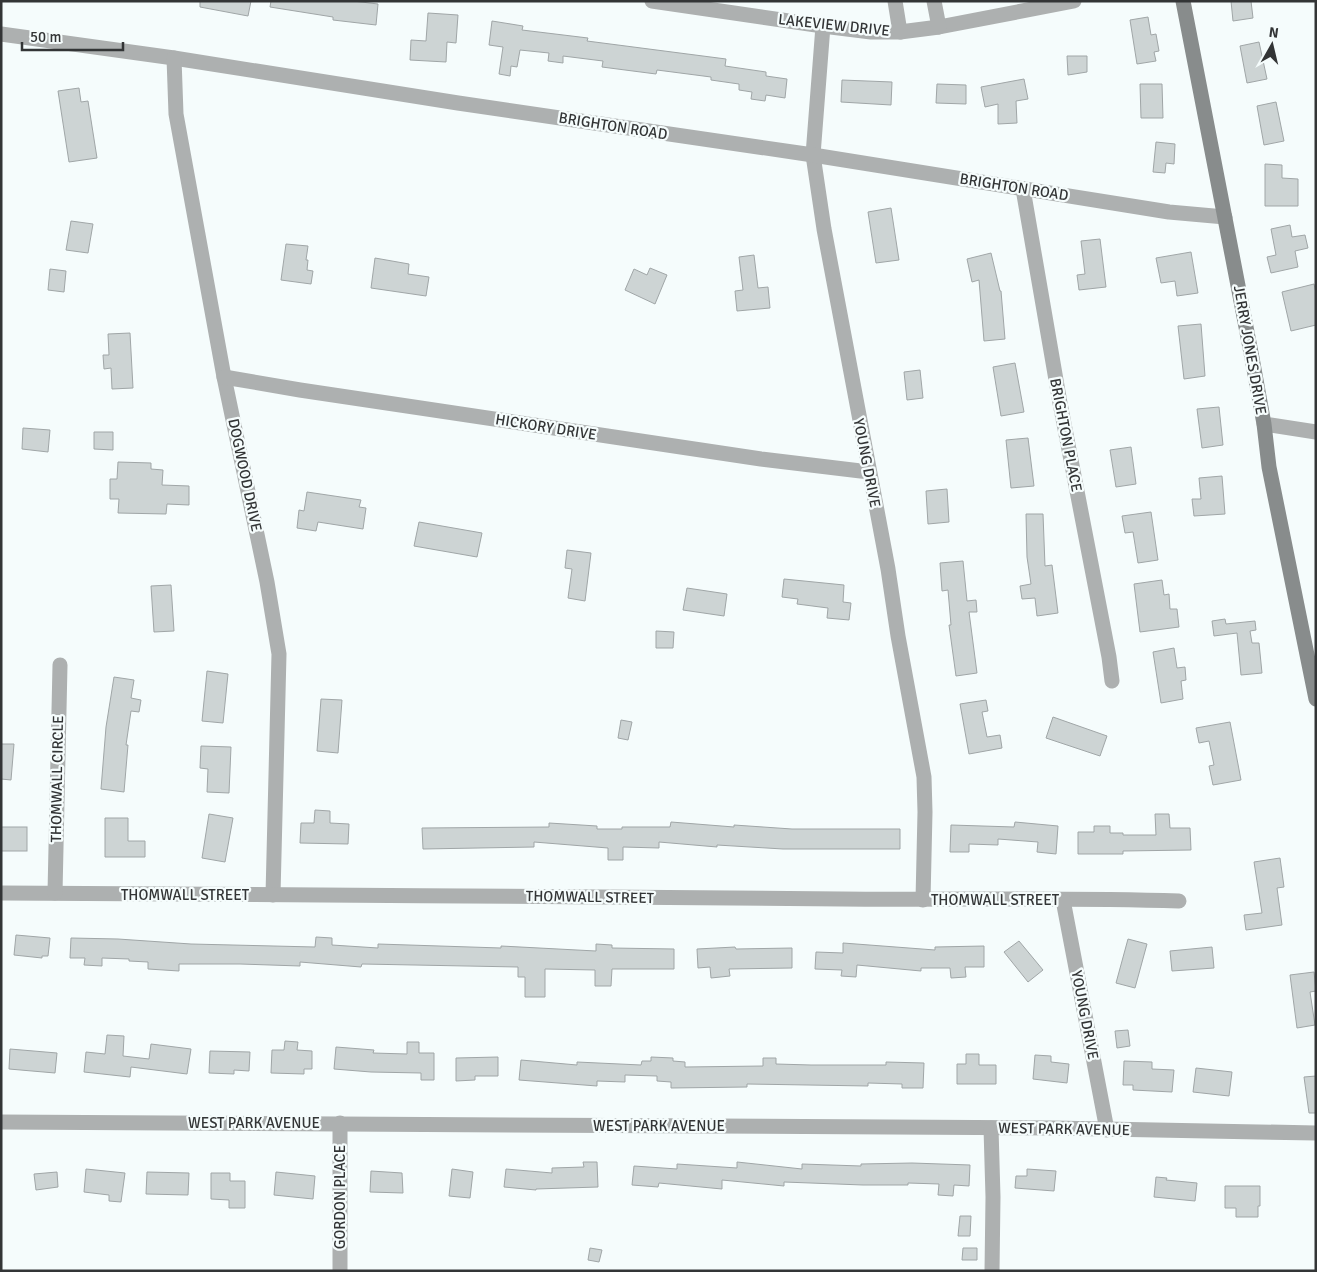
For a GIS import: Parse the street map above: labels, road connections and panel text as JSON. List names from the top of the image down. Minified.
{"streets":{"main road":["JERRY JONES DRIVE"],"street":["LAKEVIEW DRIVE","BRIGHTON ROAD","HICKORY DRIVE","BRIGHTON PLACE","YOUNG DRIVE","DOGWOOD DRIVE","THOMWALL CIRCLE","THOMWALL STREET","WEST PARK AVENUE","GORDON PLACE"]},"crossings":[["LAKEVIEW DRIVE","YOUNG DRIVE"],["BRIGHTON ROAD","JERRY JONES DRIVE"],["BRIGHTON ROAD","BRIGHTON PLACE"],["BRIGHTON ROAD","YOUNG DRIVE"],["BRIGHTON ROAD","DOGWOOD DRIVE"],["HICKORY DRIVE","YOUNG DRIVE"],["HICKORY DRIVE","DOGWOOD DRIVE"],["YOUNG DRIVE","THOMWALL STREET"],["YOUNG DRIVE","WEST PARK AVENUE"],["DOGWOOD DRIVE","THOMWALL STREET"],["THOMWALL CIRCLE","THOMWALL STREET"],["WEST PARK AVENUE","GORDON PLACE"]],"scale_bar":"50 m","north":"top"}
